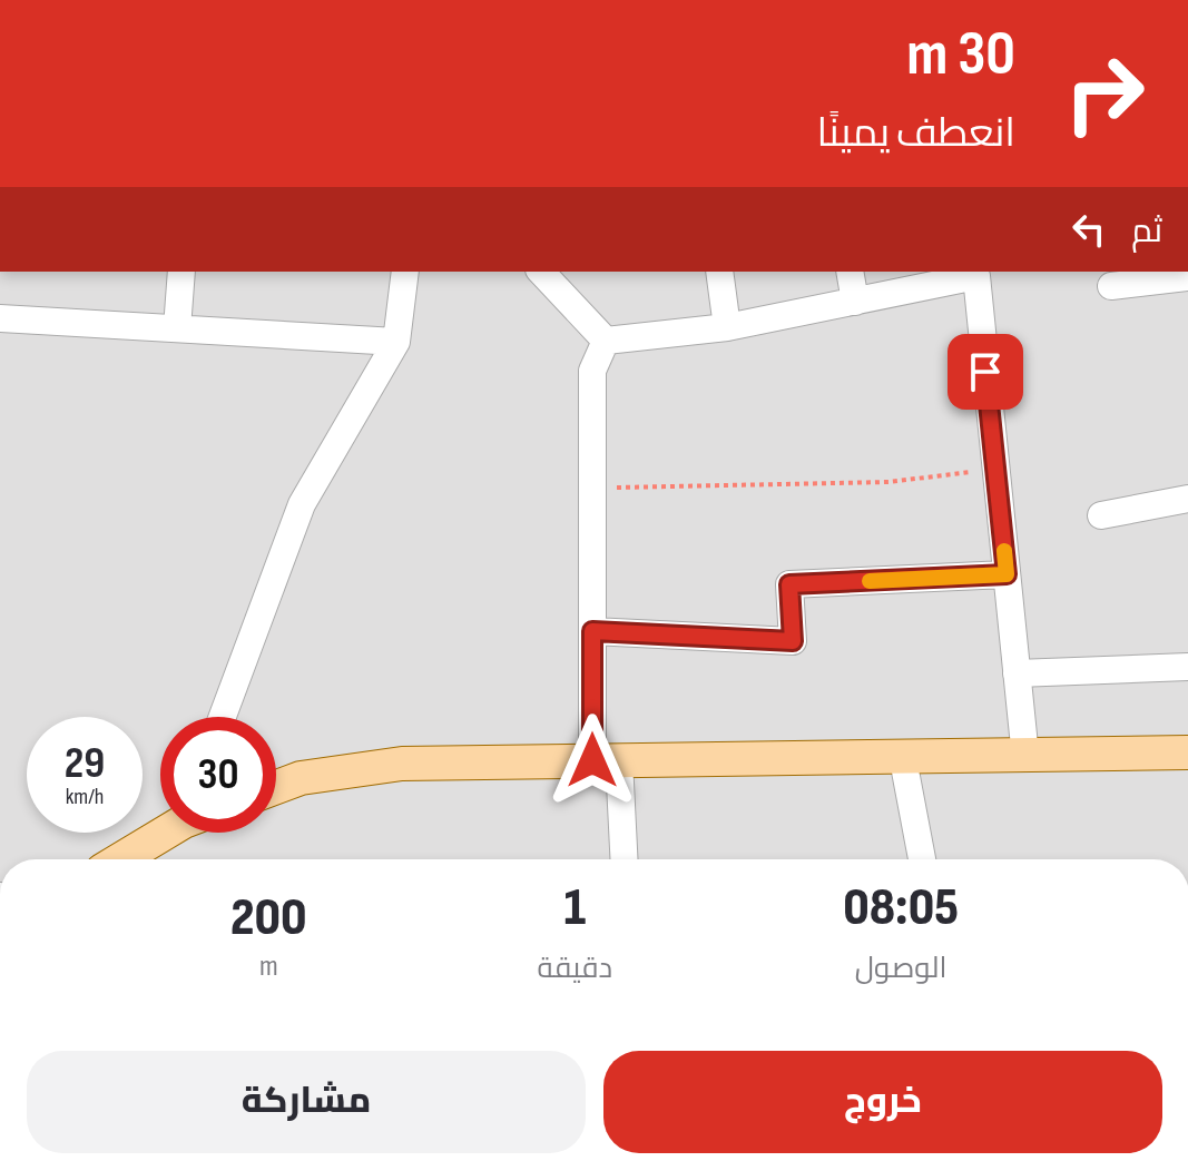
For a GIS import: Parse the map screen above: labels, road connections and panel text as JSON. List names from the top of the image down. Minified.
{"page":{"turn":["30 m","انعطف يمينًا"],"then":"ثم","speed":"29 km/h","limit":"30","eta":["08:05","الوصول","1","دقيقة","200","m"],"buttons":["خروج","مشاركة"]}}
